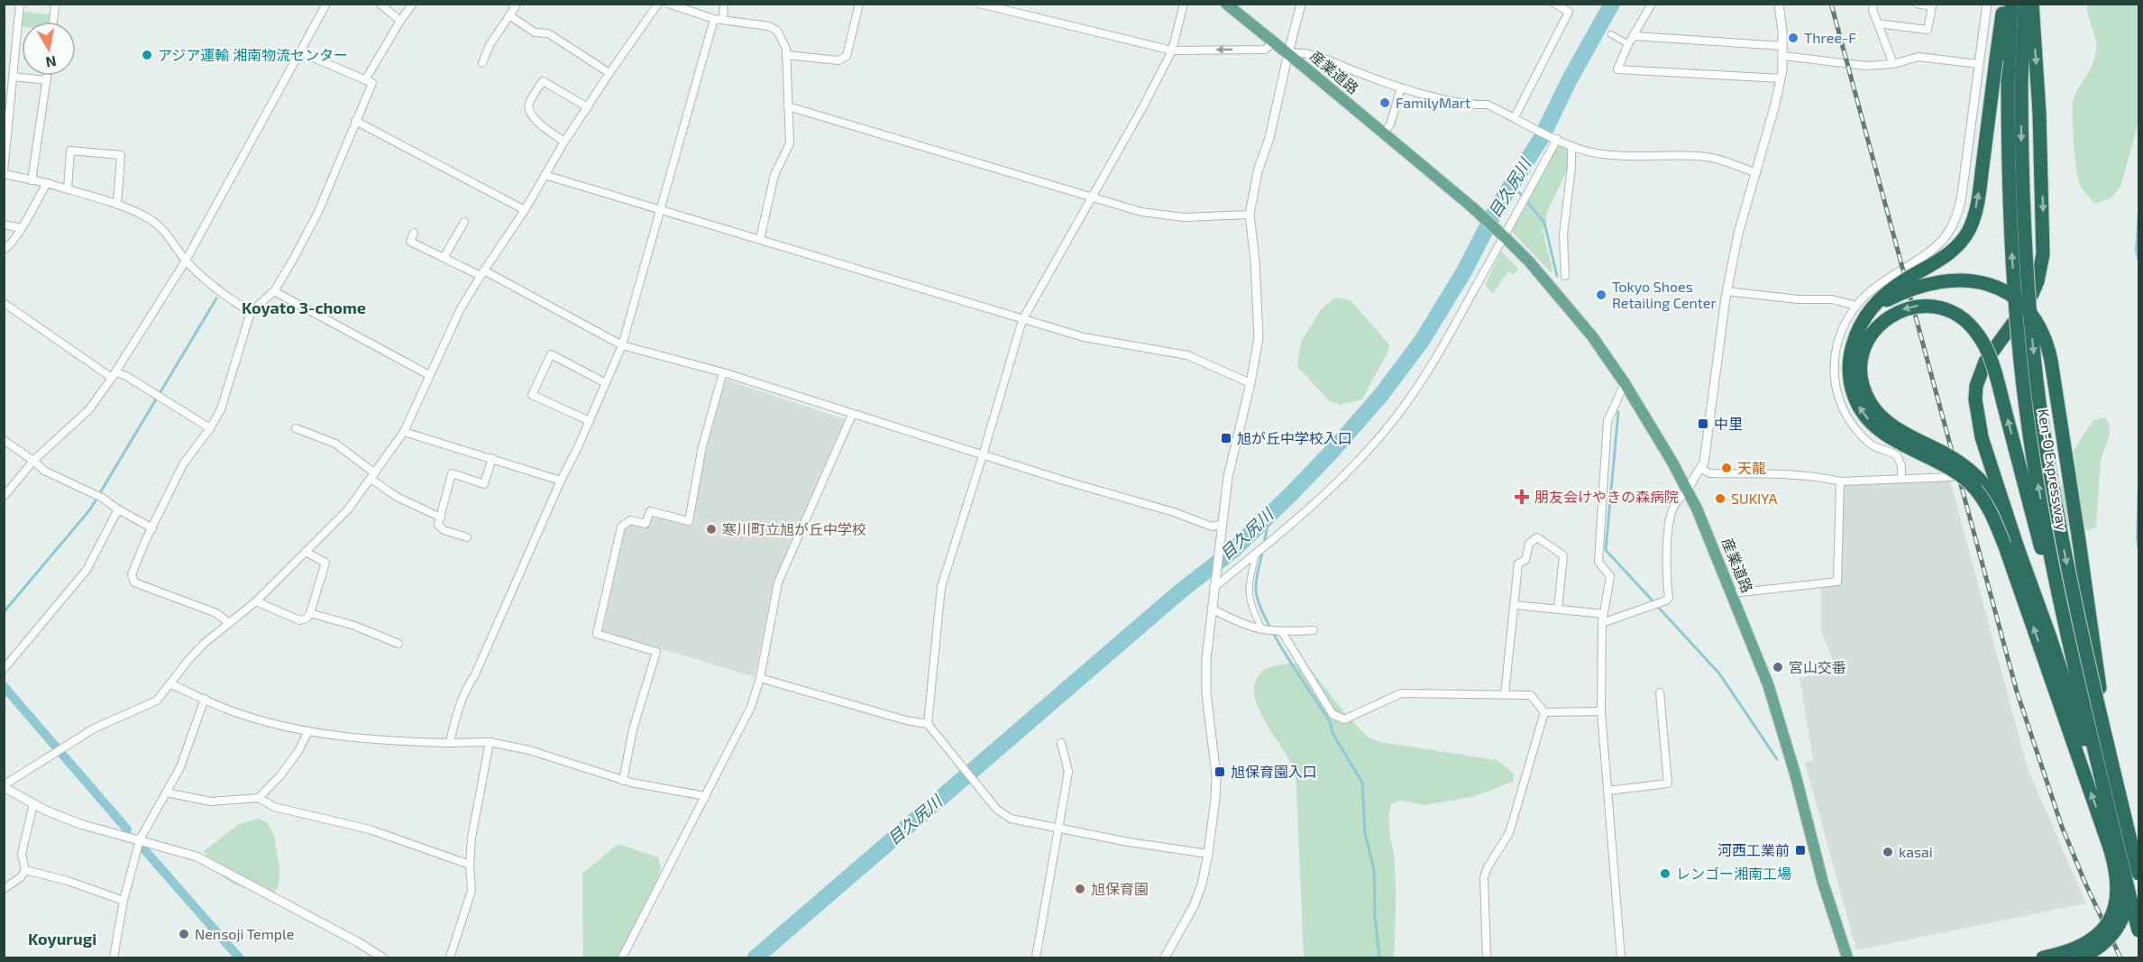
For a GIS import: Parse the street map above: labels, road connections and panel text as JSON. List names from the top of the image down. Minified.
{"streets":{"highway":["Ken-O Expressway"],"main road":["産業道路"]},"districts":["Koyato 3-chome","Koyurugi"],"water":["目久尻川"],"places":{"other":["Three-F","アジア運輸 湘南物流センター","FamilyMart","Tokyo Shoes Retailing Center","天龍","SUKIYA","寒川町立旭が丘中学校","宮山交番","kasai","レンゴー湘南工場","旭保育園","Nensoji Temple"],"transit":["中里","旭が丘中学校入口","旭保育園入口","河西工業前"],"health":["朋友会けやきの森病院"]},"north":"bottom"}
